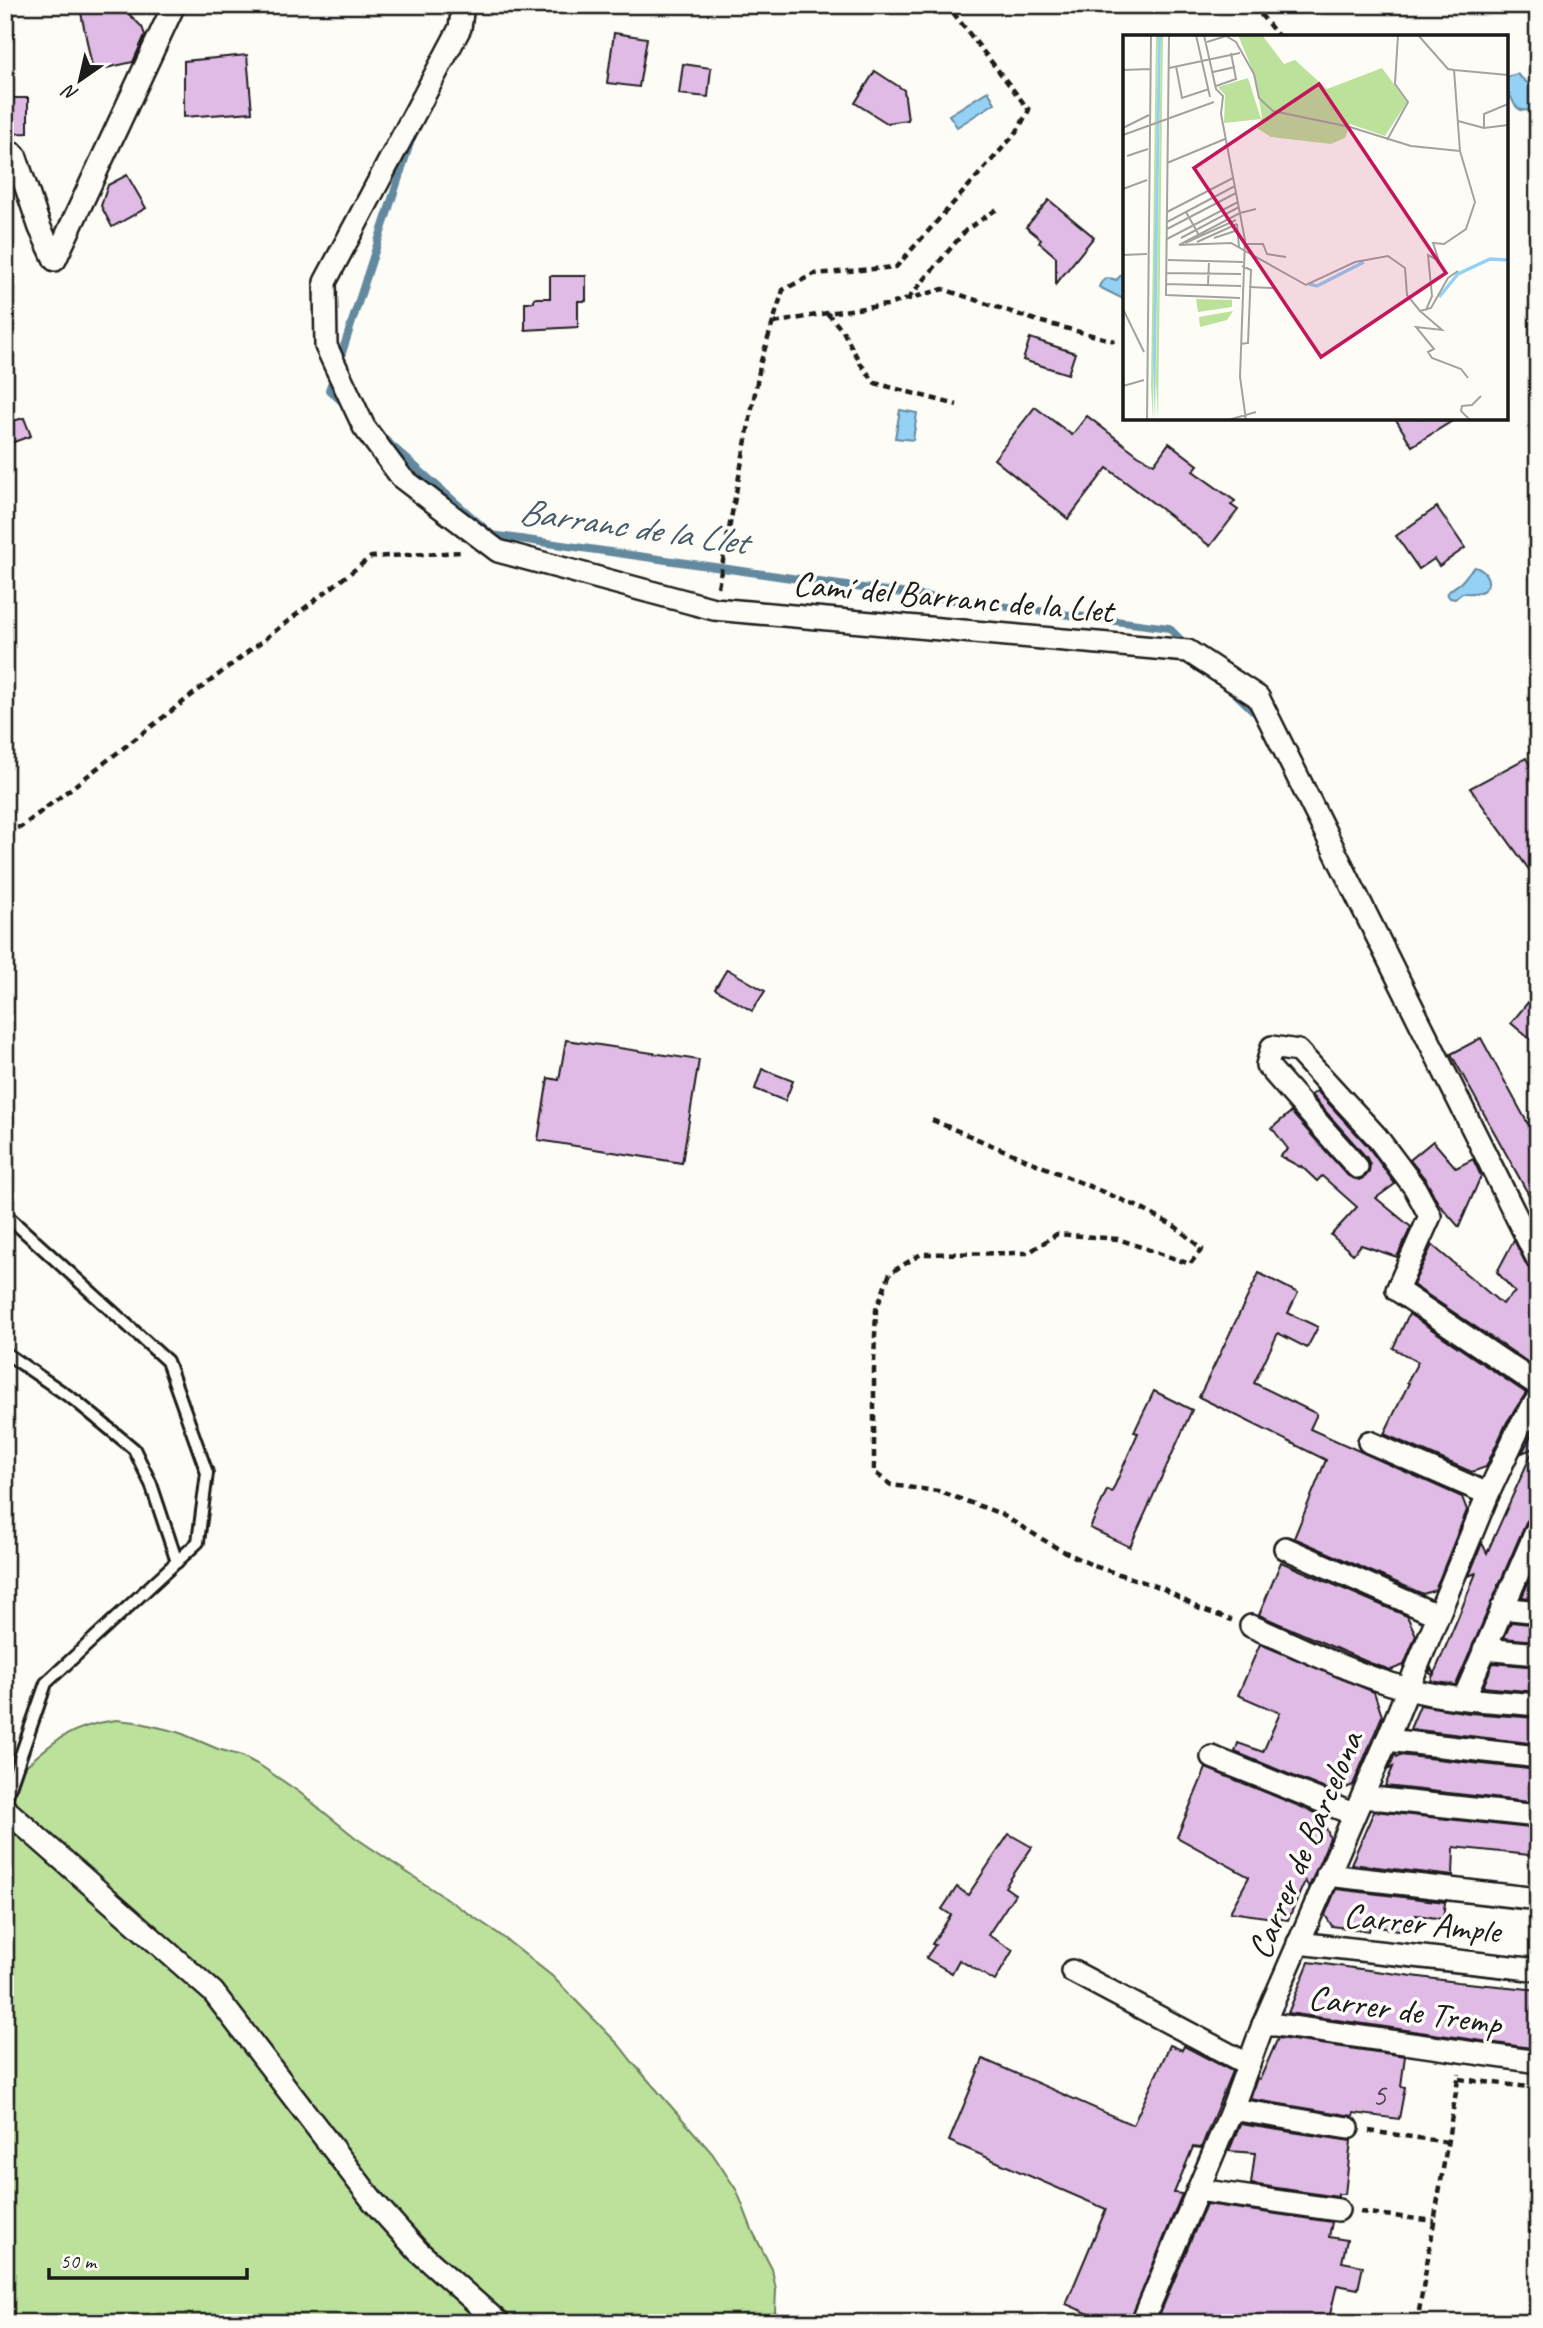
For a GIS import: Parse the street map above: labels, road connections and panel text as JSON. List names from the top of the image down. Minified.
{"streets":{"street":["Camí del Barranc de la Llet","Carrer de Barcelona","Carrer Ample","Carrer de Tremp"]},"crossings":[["Carrer de Barcelona","Carrer Ample"],["Carrer de Barcelona","Carrer de Tremp"]],"water":["Barranc de la Llet"],"house_numbers":["5"],"scale_bar":"50 m","north":"bottom left"}
